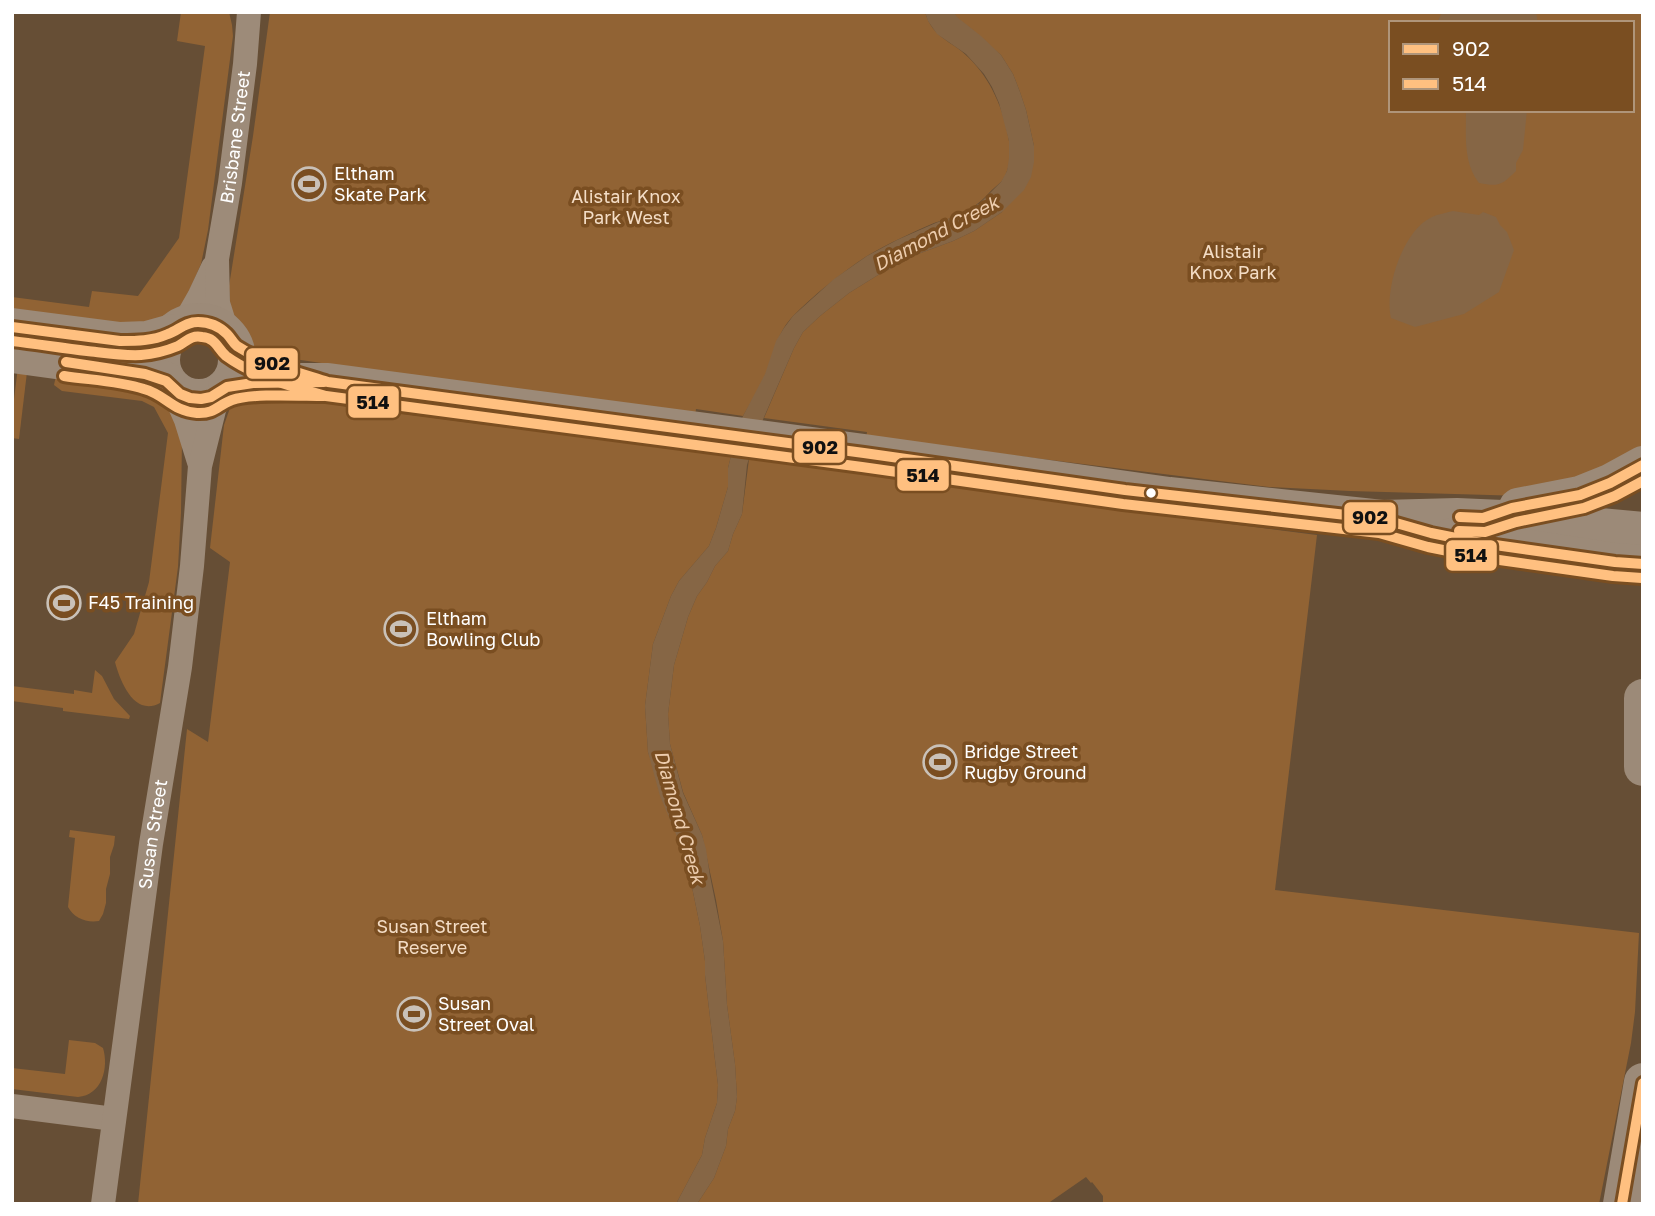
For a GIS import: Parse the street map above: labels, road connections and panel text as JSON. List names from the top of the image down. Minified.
{"streets":{"street":["Brisbane Street","Susan Street"]},"crossings":[["Brisbane Street","Susan Street"]],"water":["Diamond Creek"],"parks":["Alistair Knox Park West","Alistair Knox Park","Susan Street Reserve"],"places":{"sports":["Eltham Skate Park","F45 Training","Eltham Bowling Club","Bridge Street Rugby Ground","Susan Street Oval"]},"lines":["transit line 902","transit line 514"],"legend":["902","514"]}
